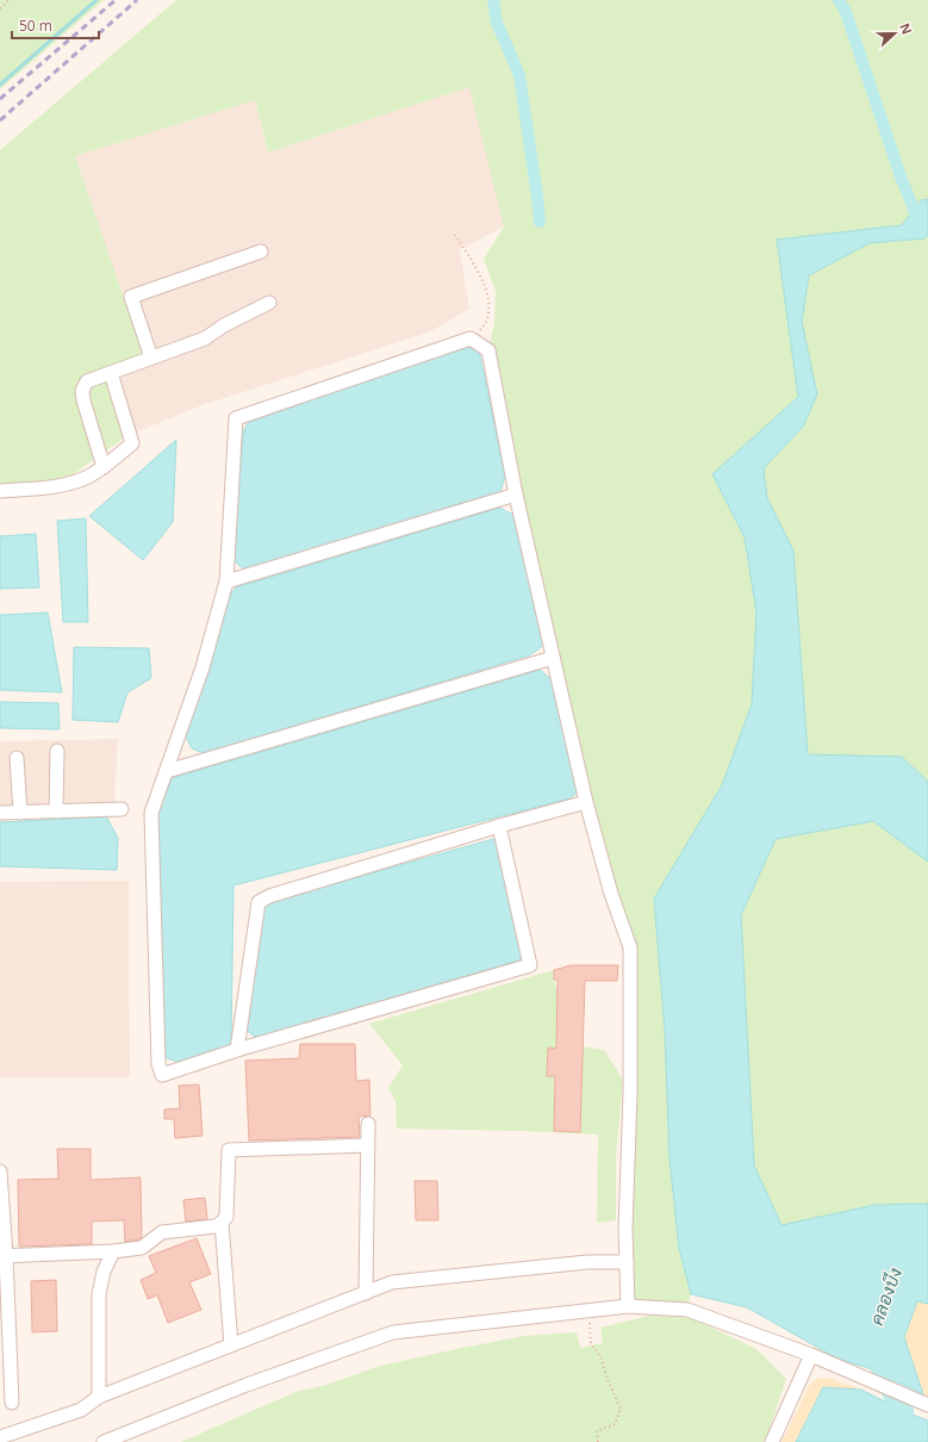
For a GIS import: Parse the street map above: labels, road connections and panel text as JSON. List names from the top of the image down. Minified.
{"water":["คลองบึง"],"scale_bar":"50 m","north":"right"}
